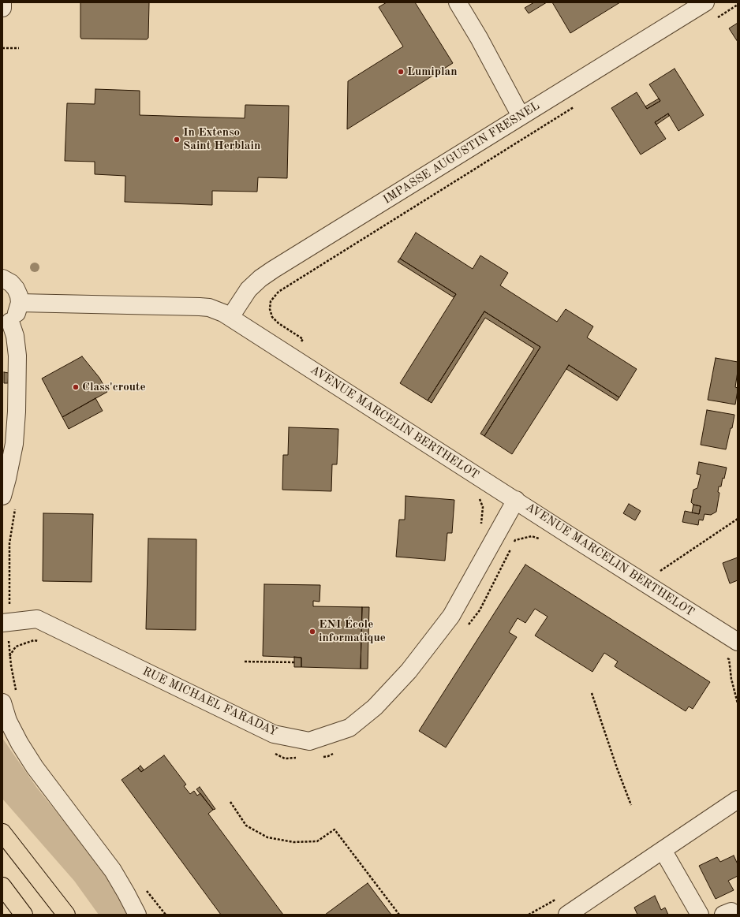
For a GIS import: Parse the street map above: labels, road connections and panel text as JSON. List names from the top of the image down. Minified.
{"streets":{"street":["IMPASSE AUGUSTIN FRESNEL","AVENUE MARCELIN BERTHELOT","RUE MICHAEL FARADAY"]},"crossings":[["IMPASSE AUGUSTIN FRESNEL","AVENUE MARCELIN BERTHELOT"],["AVENUE MARCELIN BERTHELOT","RUE MICHAEL FARADAY"]],"places":["Lumiplan","In Extenso Saint Herblain","Class'croute","ENI École informatique"]}
